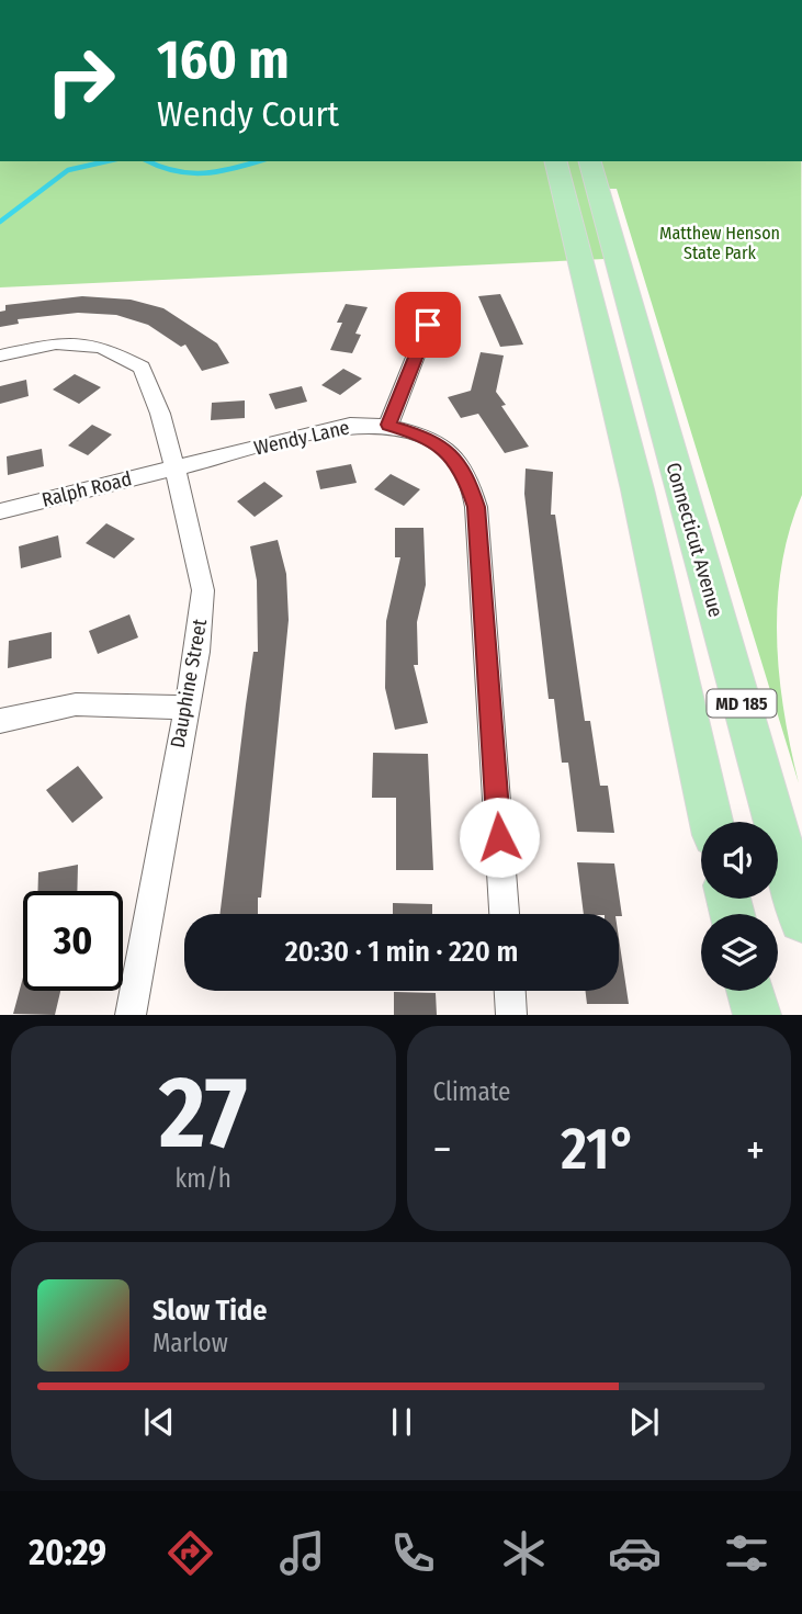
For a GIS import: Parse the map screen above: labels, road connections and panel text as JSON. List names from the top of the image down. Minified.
{"streets":{"main road":["Connecticut Avenue","MD 185"],"street":["Wendy Lane","Ralph Road","Dauphine Street"]},"crossings":[["Wendy Lane","Ralph Road"],["Wendy Lane","Dauphine Street"],["Ralph Road","Dauphine Street"]],"parks":["Matthew Henson State Park"],"page":{"turn":["160 m","Wendy Court"],"limit":"30","trip":"20:30 · 1 min · 220 m","tile":[["27","km/h"],"Climate"],"heat":["−","21°","+"],"song":["Slow Tide","Marlow"],"tabs":"20:29"}}
